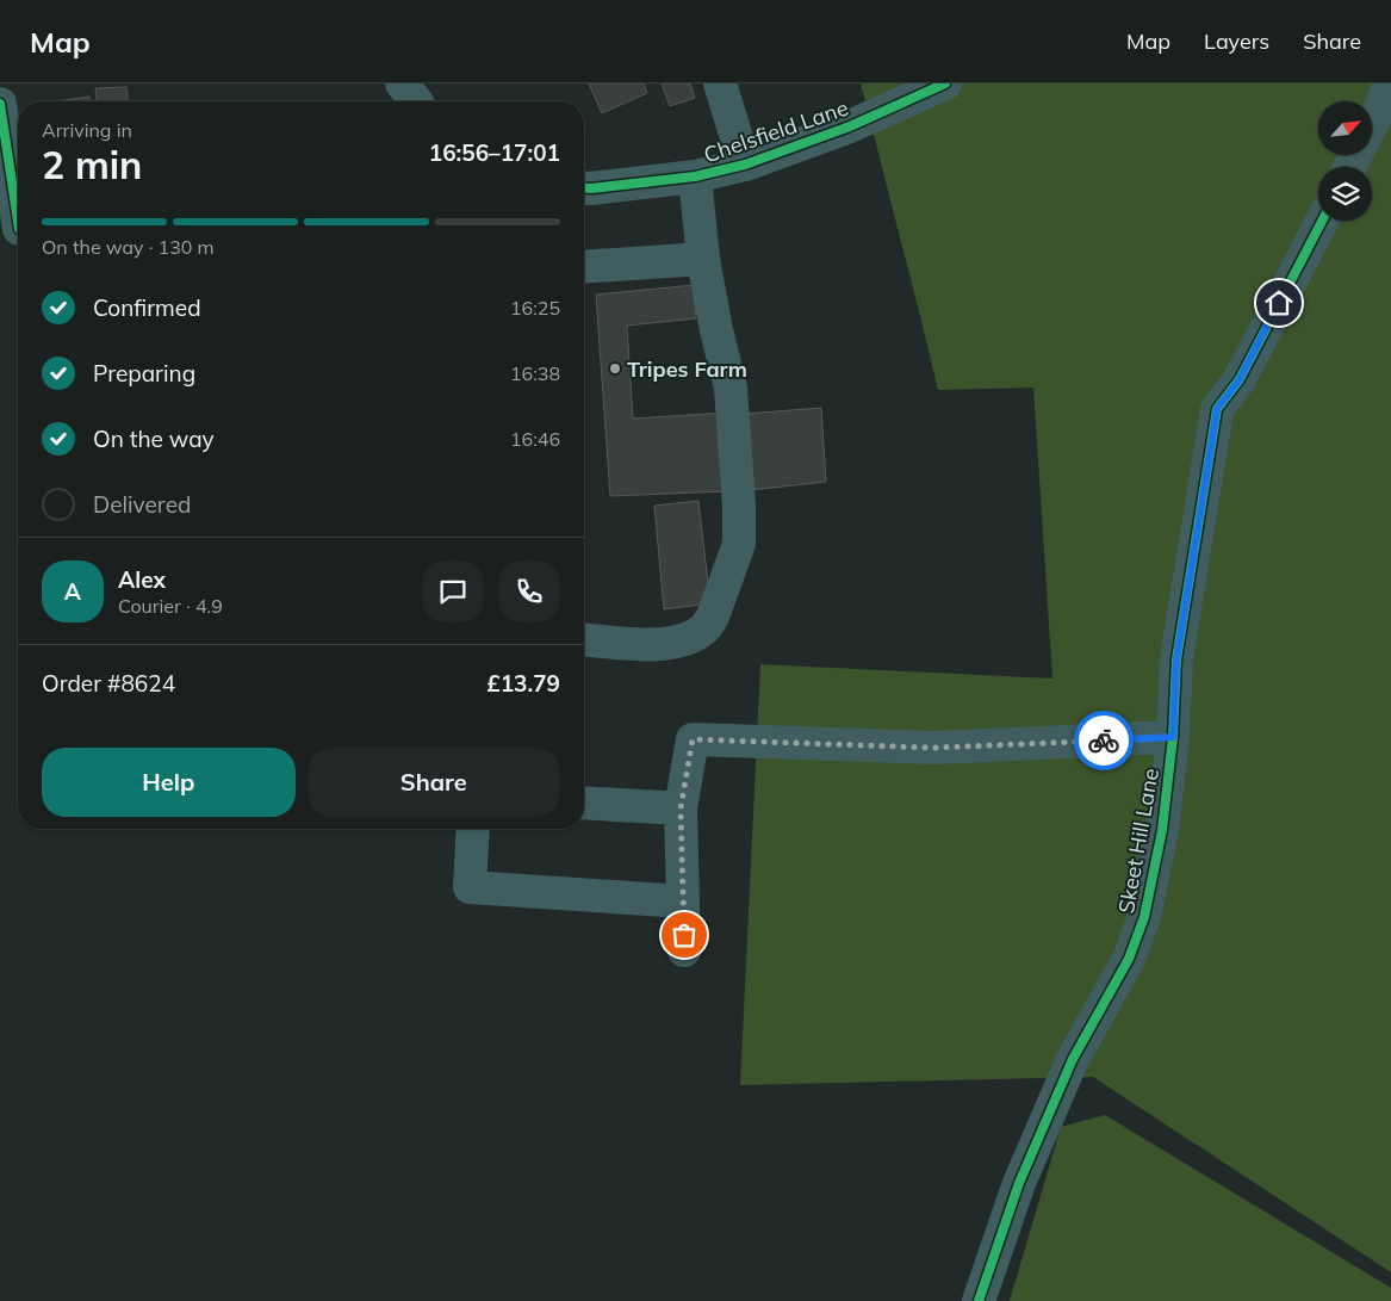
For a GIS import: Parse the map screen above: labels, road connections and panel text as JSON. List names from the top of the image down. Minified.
{"streets":{"street":["Chelsfield Lane","Skeet Hill Lane"]},"places":["Tripes Farm"],"north":"top right","page":{"header":"Map","nav":["Map","Layers","Share"],"heading":["2 min","Arriving in","16:56–17:01"],"panel":["Alex","Courier · 4.9","Order #8624","£13.79"],"bar":"On the way · 130 m","list":[["Confirmed","16:25"],["Preparing","16:38"],["On the way","16:46"],"Delivered"],"round":"A","buttons":["Help","Share"]}}
